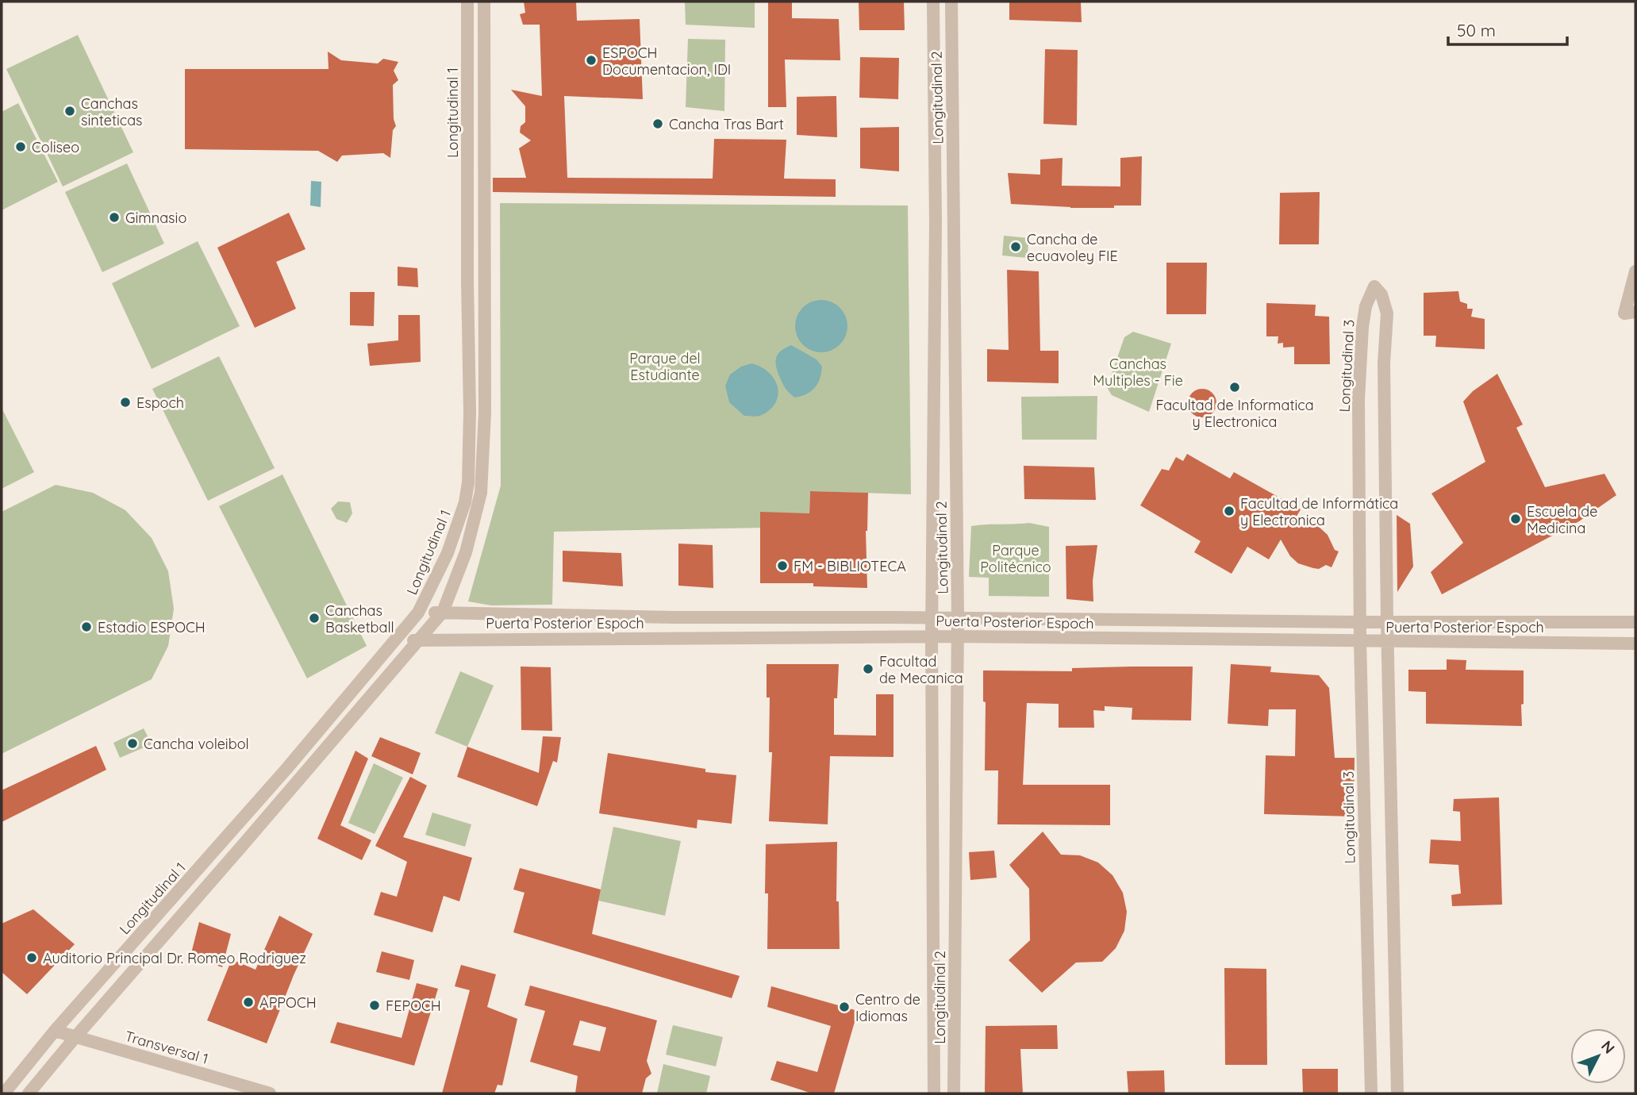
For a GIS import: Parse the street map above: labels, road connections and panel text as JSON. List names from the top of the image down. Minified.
{"streets":{"street":["Longitudinal 2","Longitudinal 1","Longitudinal 3","Puerta Posterior Espoch","Transversal 1"]},"crossings":[["Longitudinal 2","Puerta Posterior Espoch"],["Longitudinal 1","Puerta Posterior Espoch"],["Longitudinal 1","Transversal 1"],["Longitudinal 3","Puerta Posterior Espoch"]],"parks":["Parque del Estudiante","Canchas Multiples - Fie","Parque Politécnico"],"places":["ESPOCH Documentacion, IDI","Canchas sinteticas","Cancha Tras Bart","Coliseo","Gimnasio","Cancha de ecuavoley FIE","Facultad de Informatica y Electronica","Espoch","Facultad de Informática y Electronica","Escuela de Medicina","FM - BIBLIOTECA","Canchas Basketball","Estadio ESPOCH","Facultad de Mecanica","Cancha voleibol","Auditorio Principal Dr. Romeo Rodriguez","APPOCH","FEPOCH","Centro de Idiomas"],"scale_bar":"50 m","north":"top right"}
